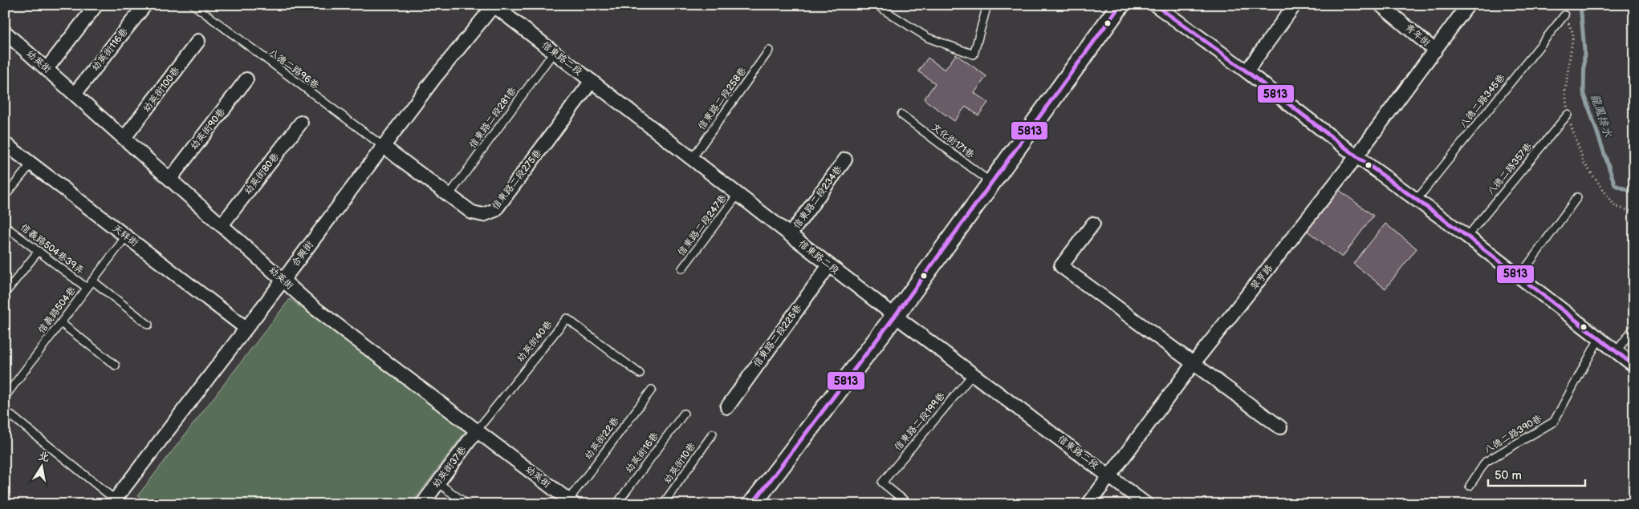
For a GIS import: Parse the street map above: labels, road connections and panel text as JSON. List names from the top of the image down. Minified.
{"streets":{"street":["青年街","幼英街116巷","信東路二段","幼英街","幼英街100巷","幼英街90巷","幼英街80巷","信東路二段275巷","信東路二段234巷","天祥街","合興街","翠亨路","信東路二段225巷","幼英街37巷"],"lane":["八德二路96巷","信東路二段258巷","八德二路345巷","信東路二段281巷","文化街171巷","八德二路357巷","信東路二段247巷","信義路504巷39弄","信義路504巷","幼英街40巷","信東路二段199巷","八德二路390巷","幼英街22巷","幼英街16巷","幼英街10巷"]},"crossings":[["青年街","翠亨路"],["幼英街116巷","幼英街"],["信東路二段","信東路二段258巷"],["信東路二段","信東路二段281巷"],["信東路二段","信東路二段275巷"],["信東路二段","信東路二段234巷"],["信東路二段","信東路二段247巷"],["信東路二段","合興街"],["信東路二段","翠亨路"],["信東路二段","信東路二段225巷"],["信東路二段","信東路二段199巷"],["幼英街","幼英街100巷"],["幼英街","幼英街90巷"],["幼英街","幼英街80巷"],["幼英街","合興街"],["幼英街","幼英街40巷"],["幼英街","幼英街22巷"],["幼英街","幼英街37巷"],["八德二路96巷","信東路二段275巷"],["八德二路96巷","合興街"],["信東路二段281巷","信東路二段275巷"],["信東路二段275巷","合興街"],["天祥街","合興街"],["天祥街","信義路504巷"],["信義路504巷39弄","信義路504巷"],["幼英街40巷","幼英街37巷"]],"water":["龍鳳排水"],"lines":["transit line 5813"],"scale_bar":"50 m","north":"top"}
